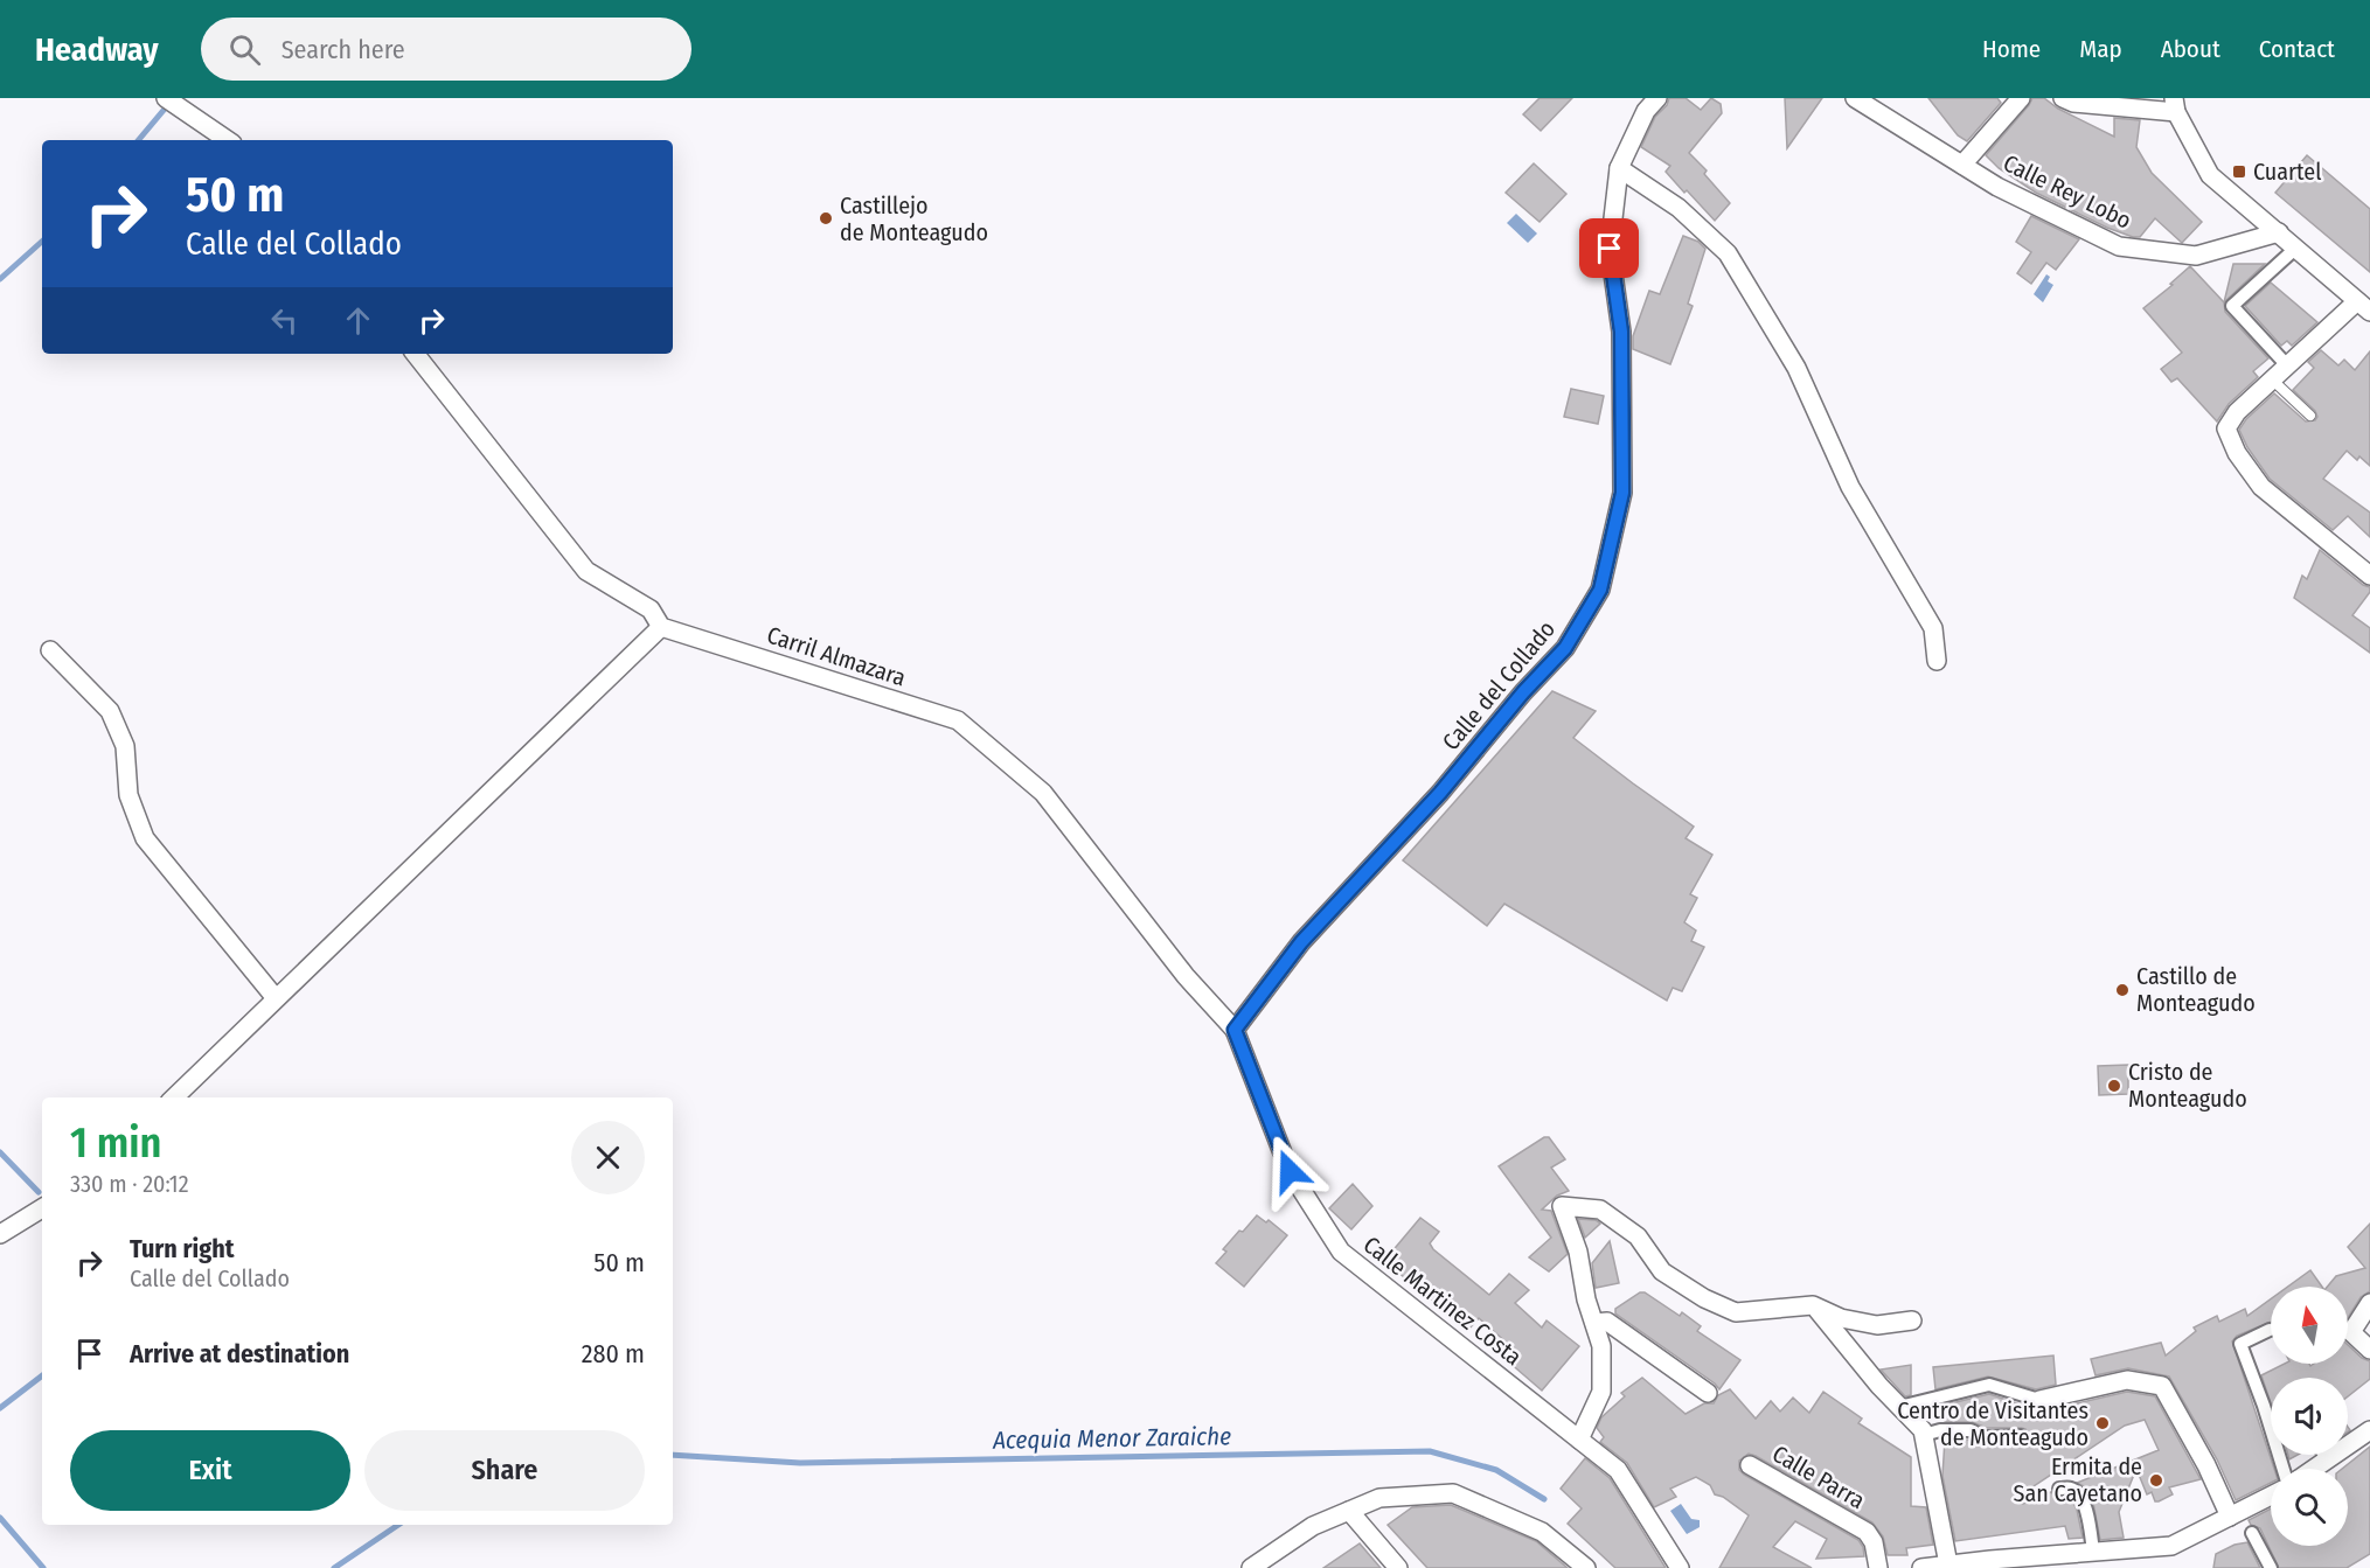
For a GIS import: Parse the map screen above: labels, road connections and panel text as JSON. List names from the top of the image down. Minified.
{"streets":{"street":["Calle Rey Lobo","Carril Almazara","Calle del Collado","Calle Martinez Costa","Calle Parra"]},"crossings":[["Carril Almazara","Calle del Collado"],["Carril Almazara","Calle Martinez Costa"],["Calle del Collado","Calle Martinez Costa"]],"water":["Acequia Menor Zaraiche"],"places":{"transit":["Cuartel"],"other":["Castillejo de Monteagudo","Castillo de Monteagudo","Cristo de Monteagudo","Centro de Visitantes de Monteagudo","Ermita de San Cayetano"]},"north":"top","page":{"header":"Headway","search":"Search here","nav":["Home","Map","About","Contact"],"turn":["50 m","Calle del Collado"],"heading":["1 min","330 m · 20:12"],"list":[{"name":"Turn right","note":"Calle del Collado","value":"50 m"},{"name":"Arrive at destination","value":"280 m"}],"buttons":["Exit","Share"]}}
